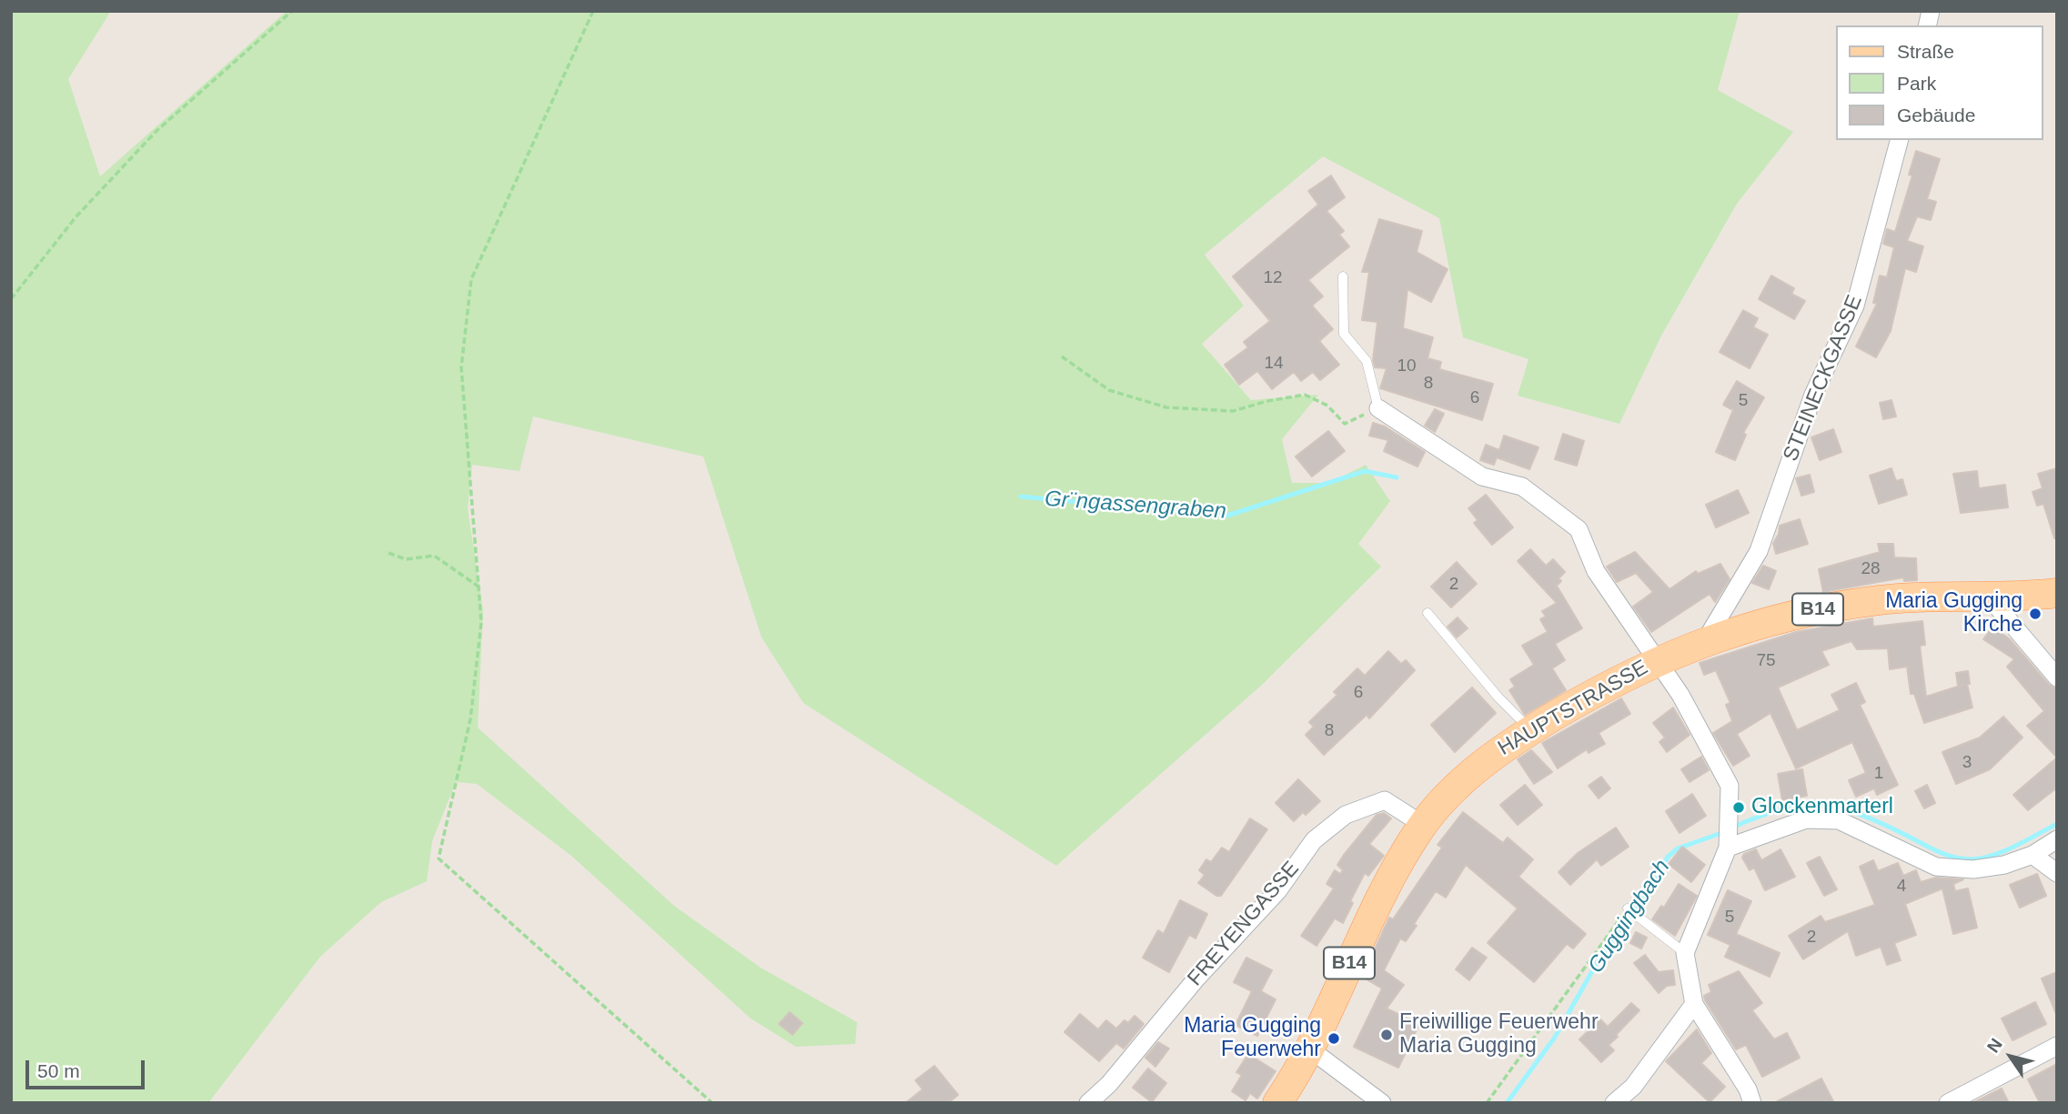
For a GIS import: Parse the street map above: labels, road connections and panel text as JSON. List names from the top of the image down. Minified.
{"streets":{"main road":["B14","HAUPTSTRASSE"],"street":["STEINECKGASSE","FREYENGASSE"]},"crossings":[["STEINECKGASSE","HAUPTSTRASSE"],["HAUPTSTRASSE","FREYENGASSE"]],"water":["Gr¨ngassengraben","Guggingbach"],"places":["Maria Gugging Kirche","Glockenmarterl","Freiwillige Feuerwehr Maria Gugging","Maria Gugging Feuerwehr"],"house_numbers":["12","14","10","8","6","5","28","2","75","6","8","3","1","4","5","2"],"legend":["Straße","Park","Gebäude"],"scale_bar":"50 m","north":"top left"}
